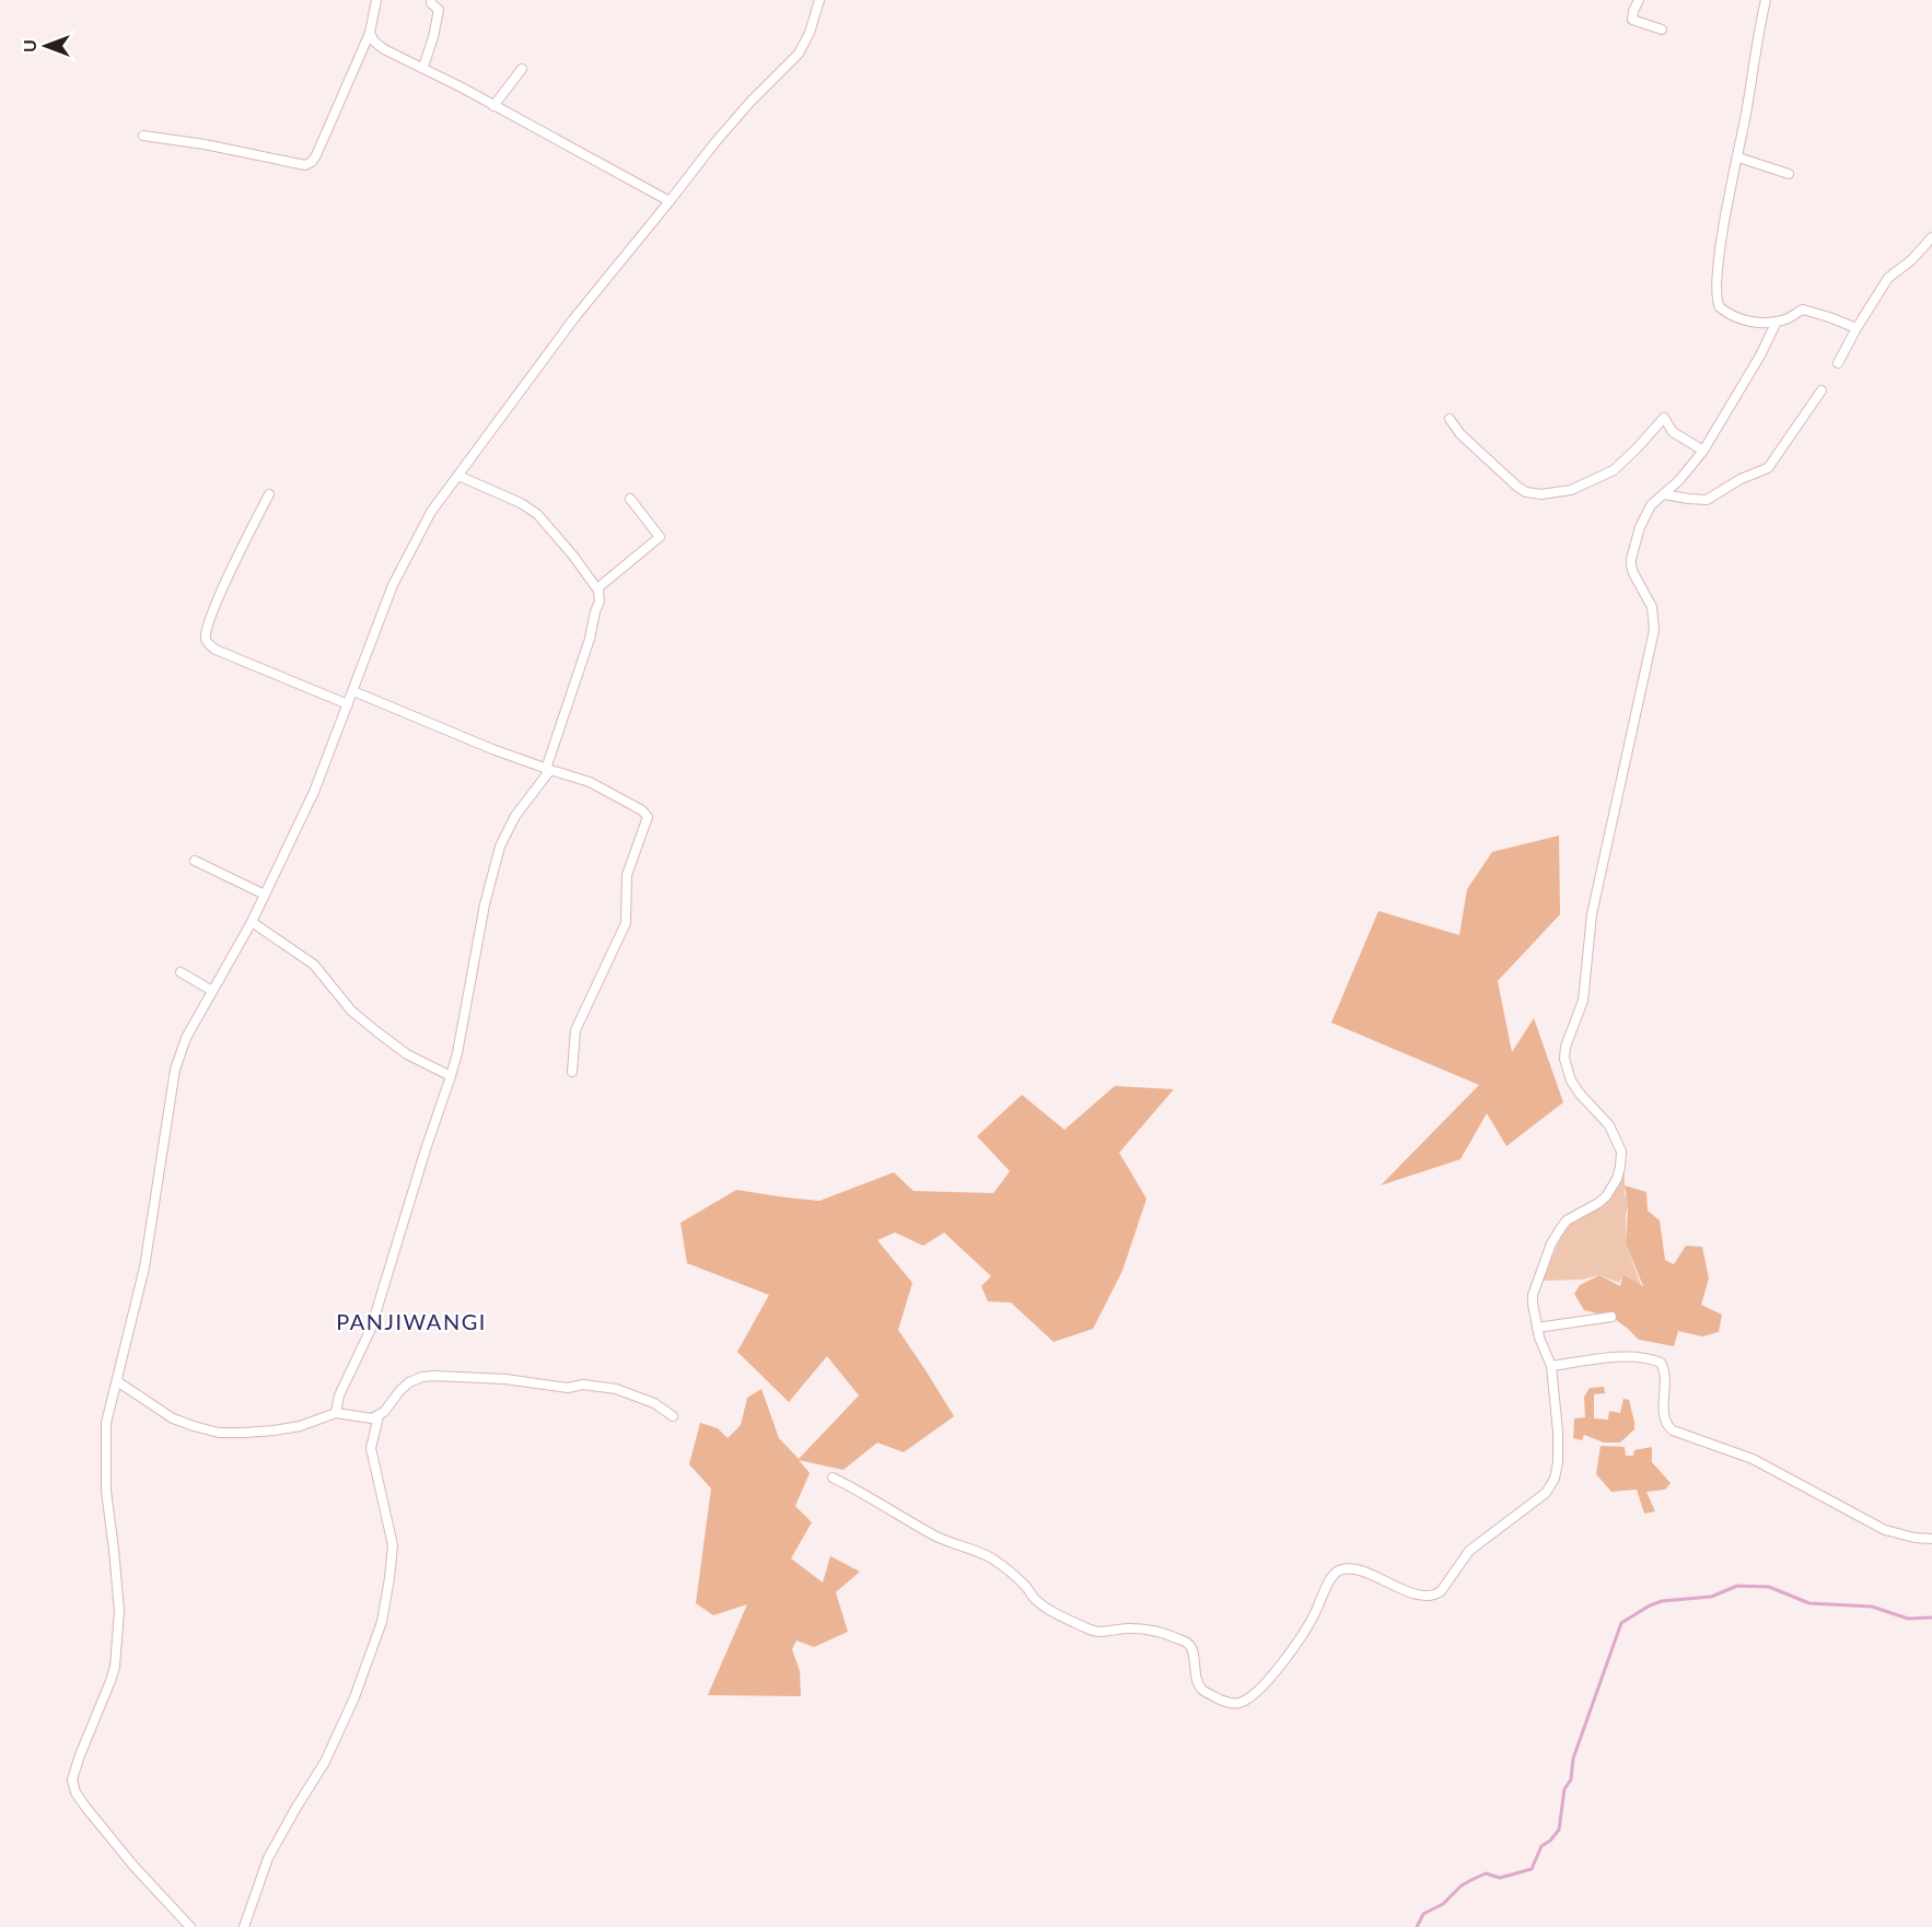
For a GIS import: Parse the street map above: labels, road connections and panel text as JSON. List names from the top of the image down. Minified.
{"districts":["PANJIWANGI"],"north":"left"}
